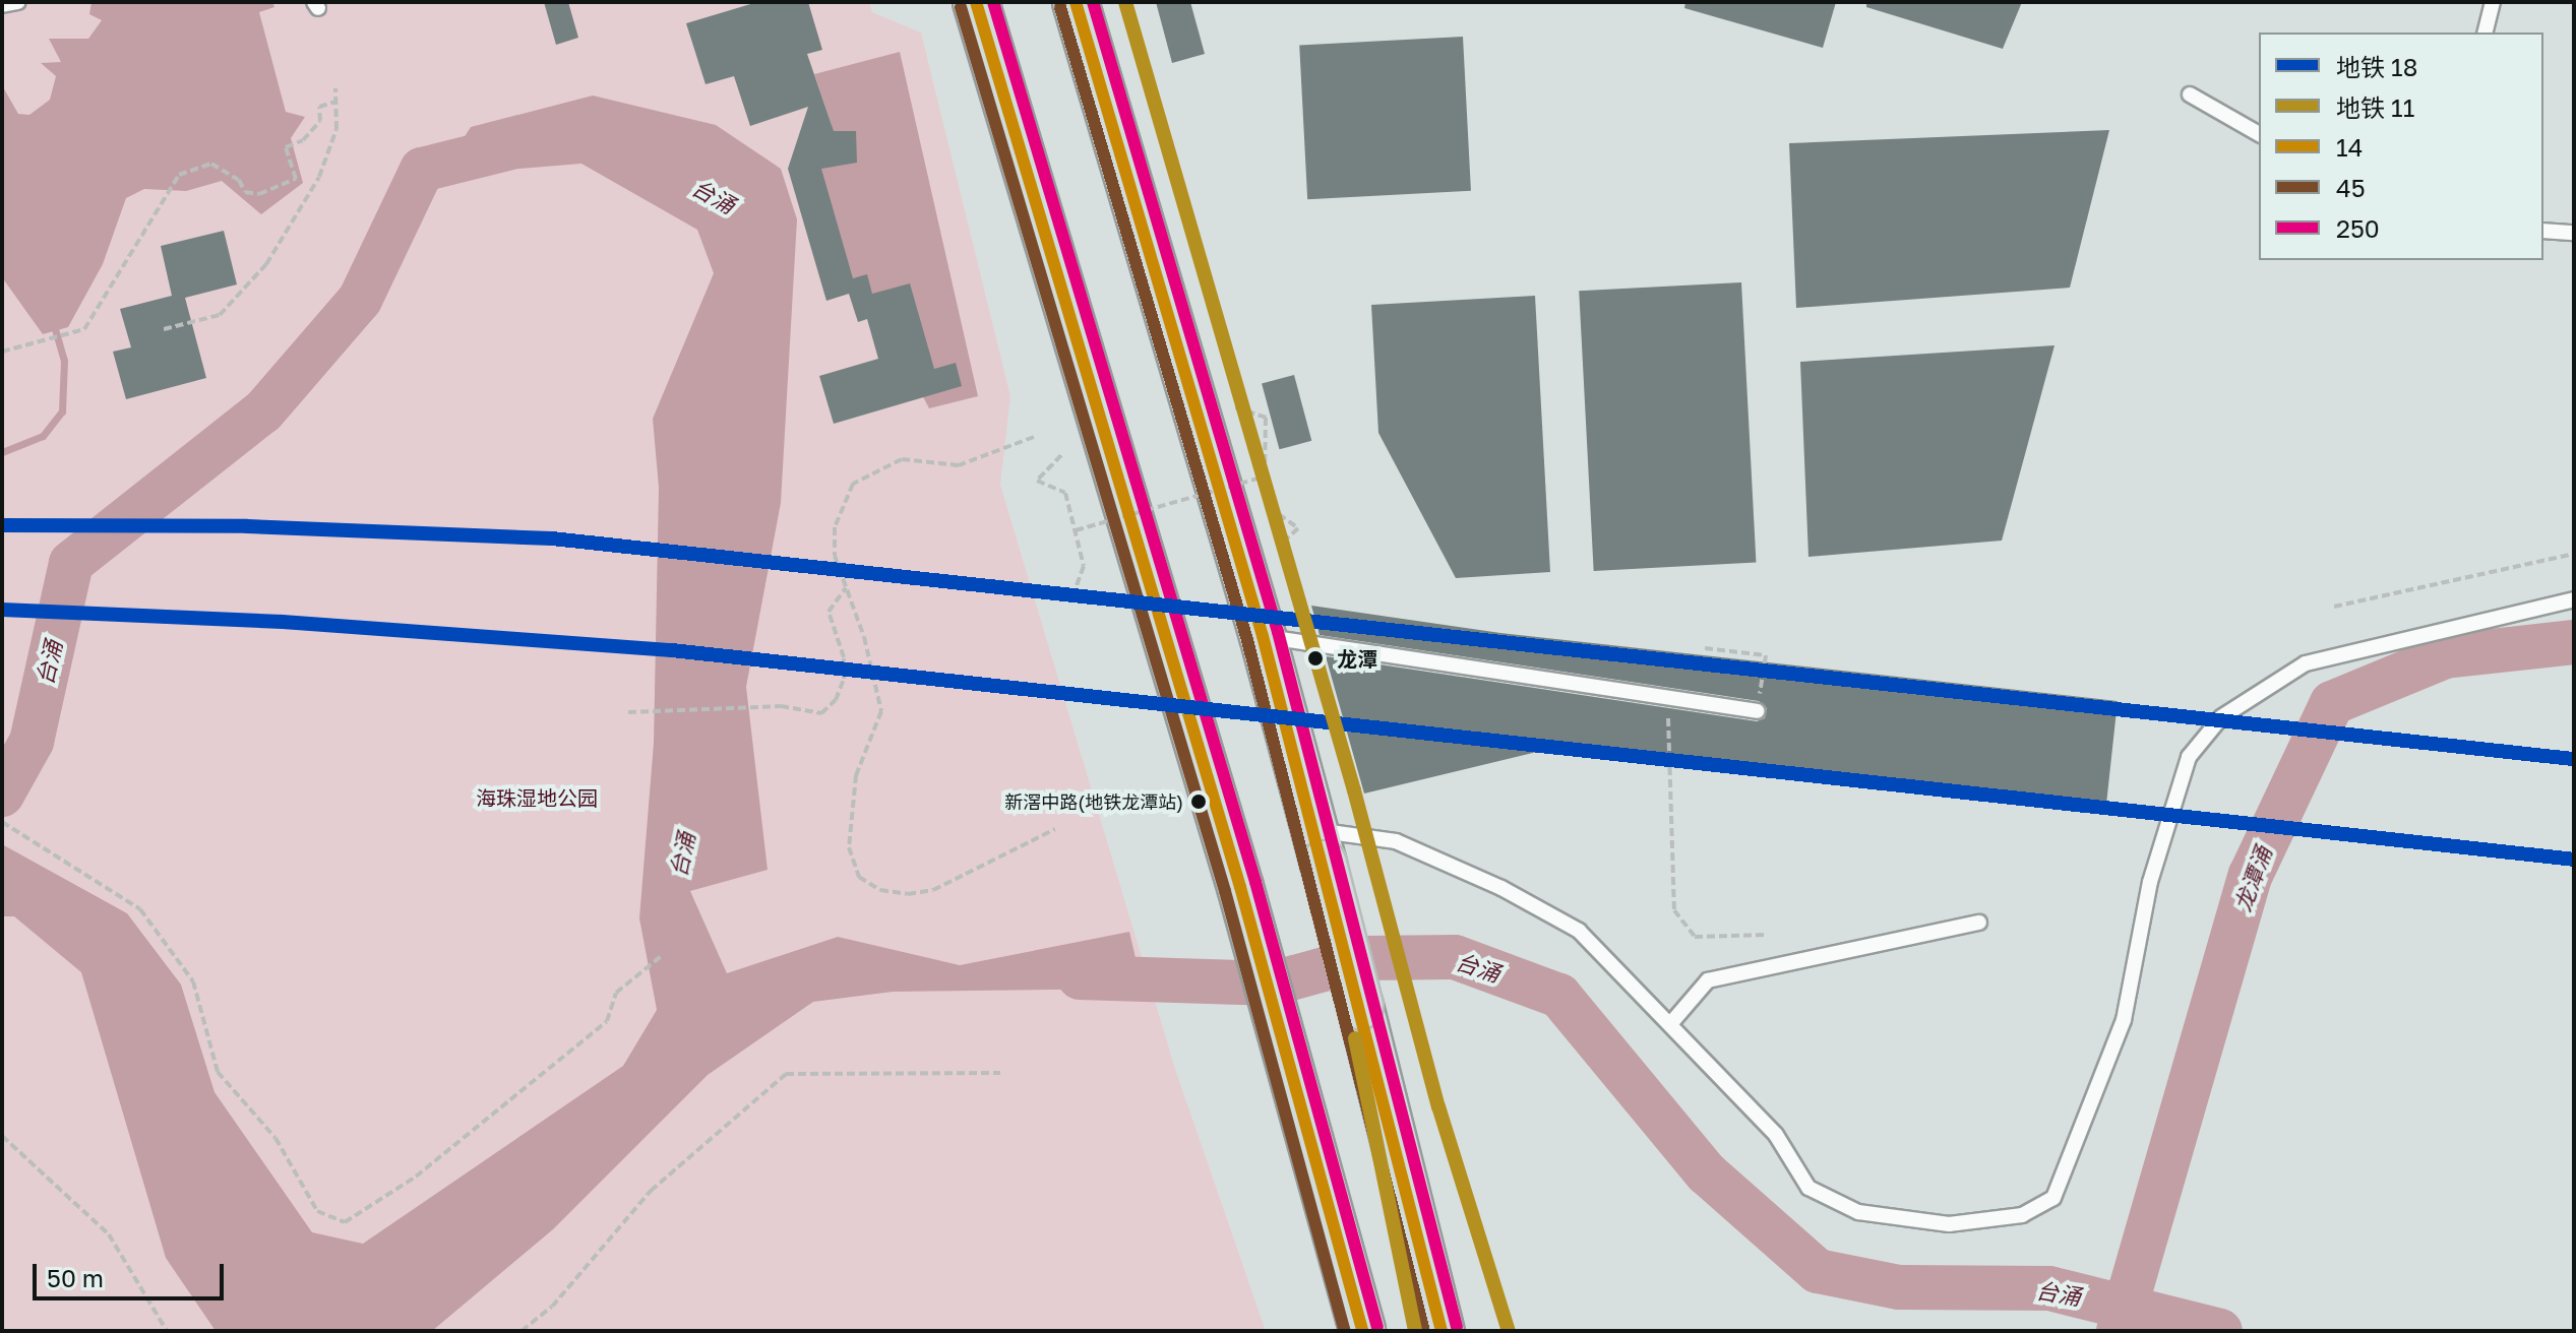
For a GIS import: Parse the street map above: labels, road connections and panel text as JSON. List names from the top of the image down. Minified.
{"water":["台涌","龙潭涌"],"parks":["海珠湿地公园"],"places":["龙潭","新滘中路(地铁龙潭站)"],"lines":["metro line 11","transit line 14","transit line 250","transit line 45","metro line 18"],"legend":["地铁 18","地铁 11","14","45","250"],"scale_bar":"50 m"}
